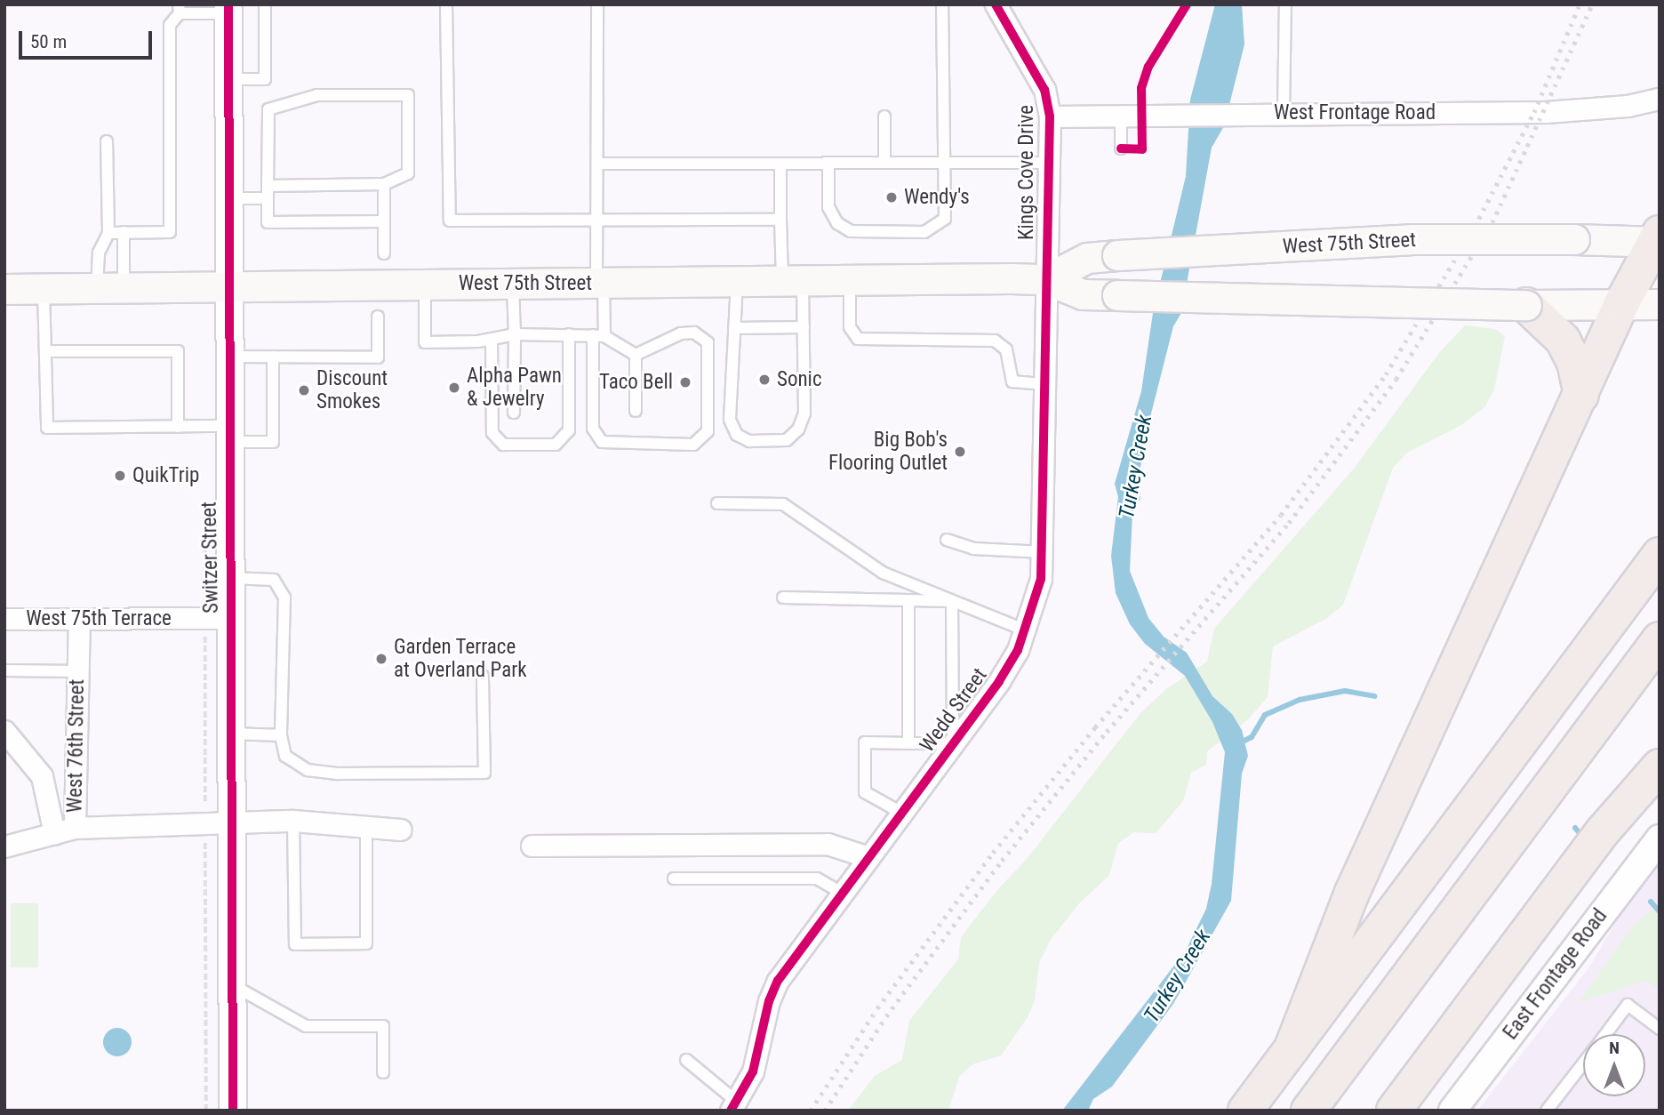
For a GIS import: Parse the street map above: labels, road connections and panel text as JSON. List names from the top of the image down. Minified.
{"streets":{"main road":["West 75th Street"],"street":["West Frontage Road","Kings Cove Drive","Switzer Street","West 75th Terrace","Wedd Street","West 76th Street","East Frontage Road"]},"crossings":[["West Frontage Road","Kings Cove Drive"],["Kings Cove Drive","West 75th Street"],["Kings Cove Drive","Wedd Street"],["West 75th Street","Switzer Street"],["West 75th Street","Wedd Street"],["Switzer Street","West 75th Terrace"],["Switzer Street","West 76th Street"],["West 75th Terrace","West 76th Street"]],"water":["Turkey Creek"],"places":["Wendy's","Sonic","Taco Bell","Alpha Pawn & Jewelry","Discount Smokes","Big Bob's Flooring Outlet","QuikTrip","Garden Terrace at Overland Park"],"scale_bar":"50 m","north":"top"}
